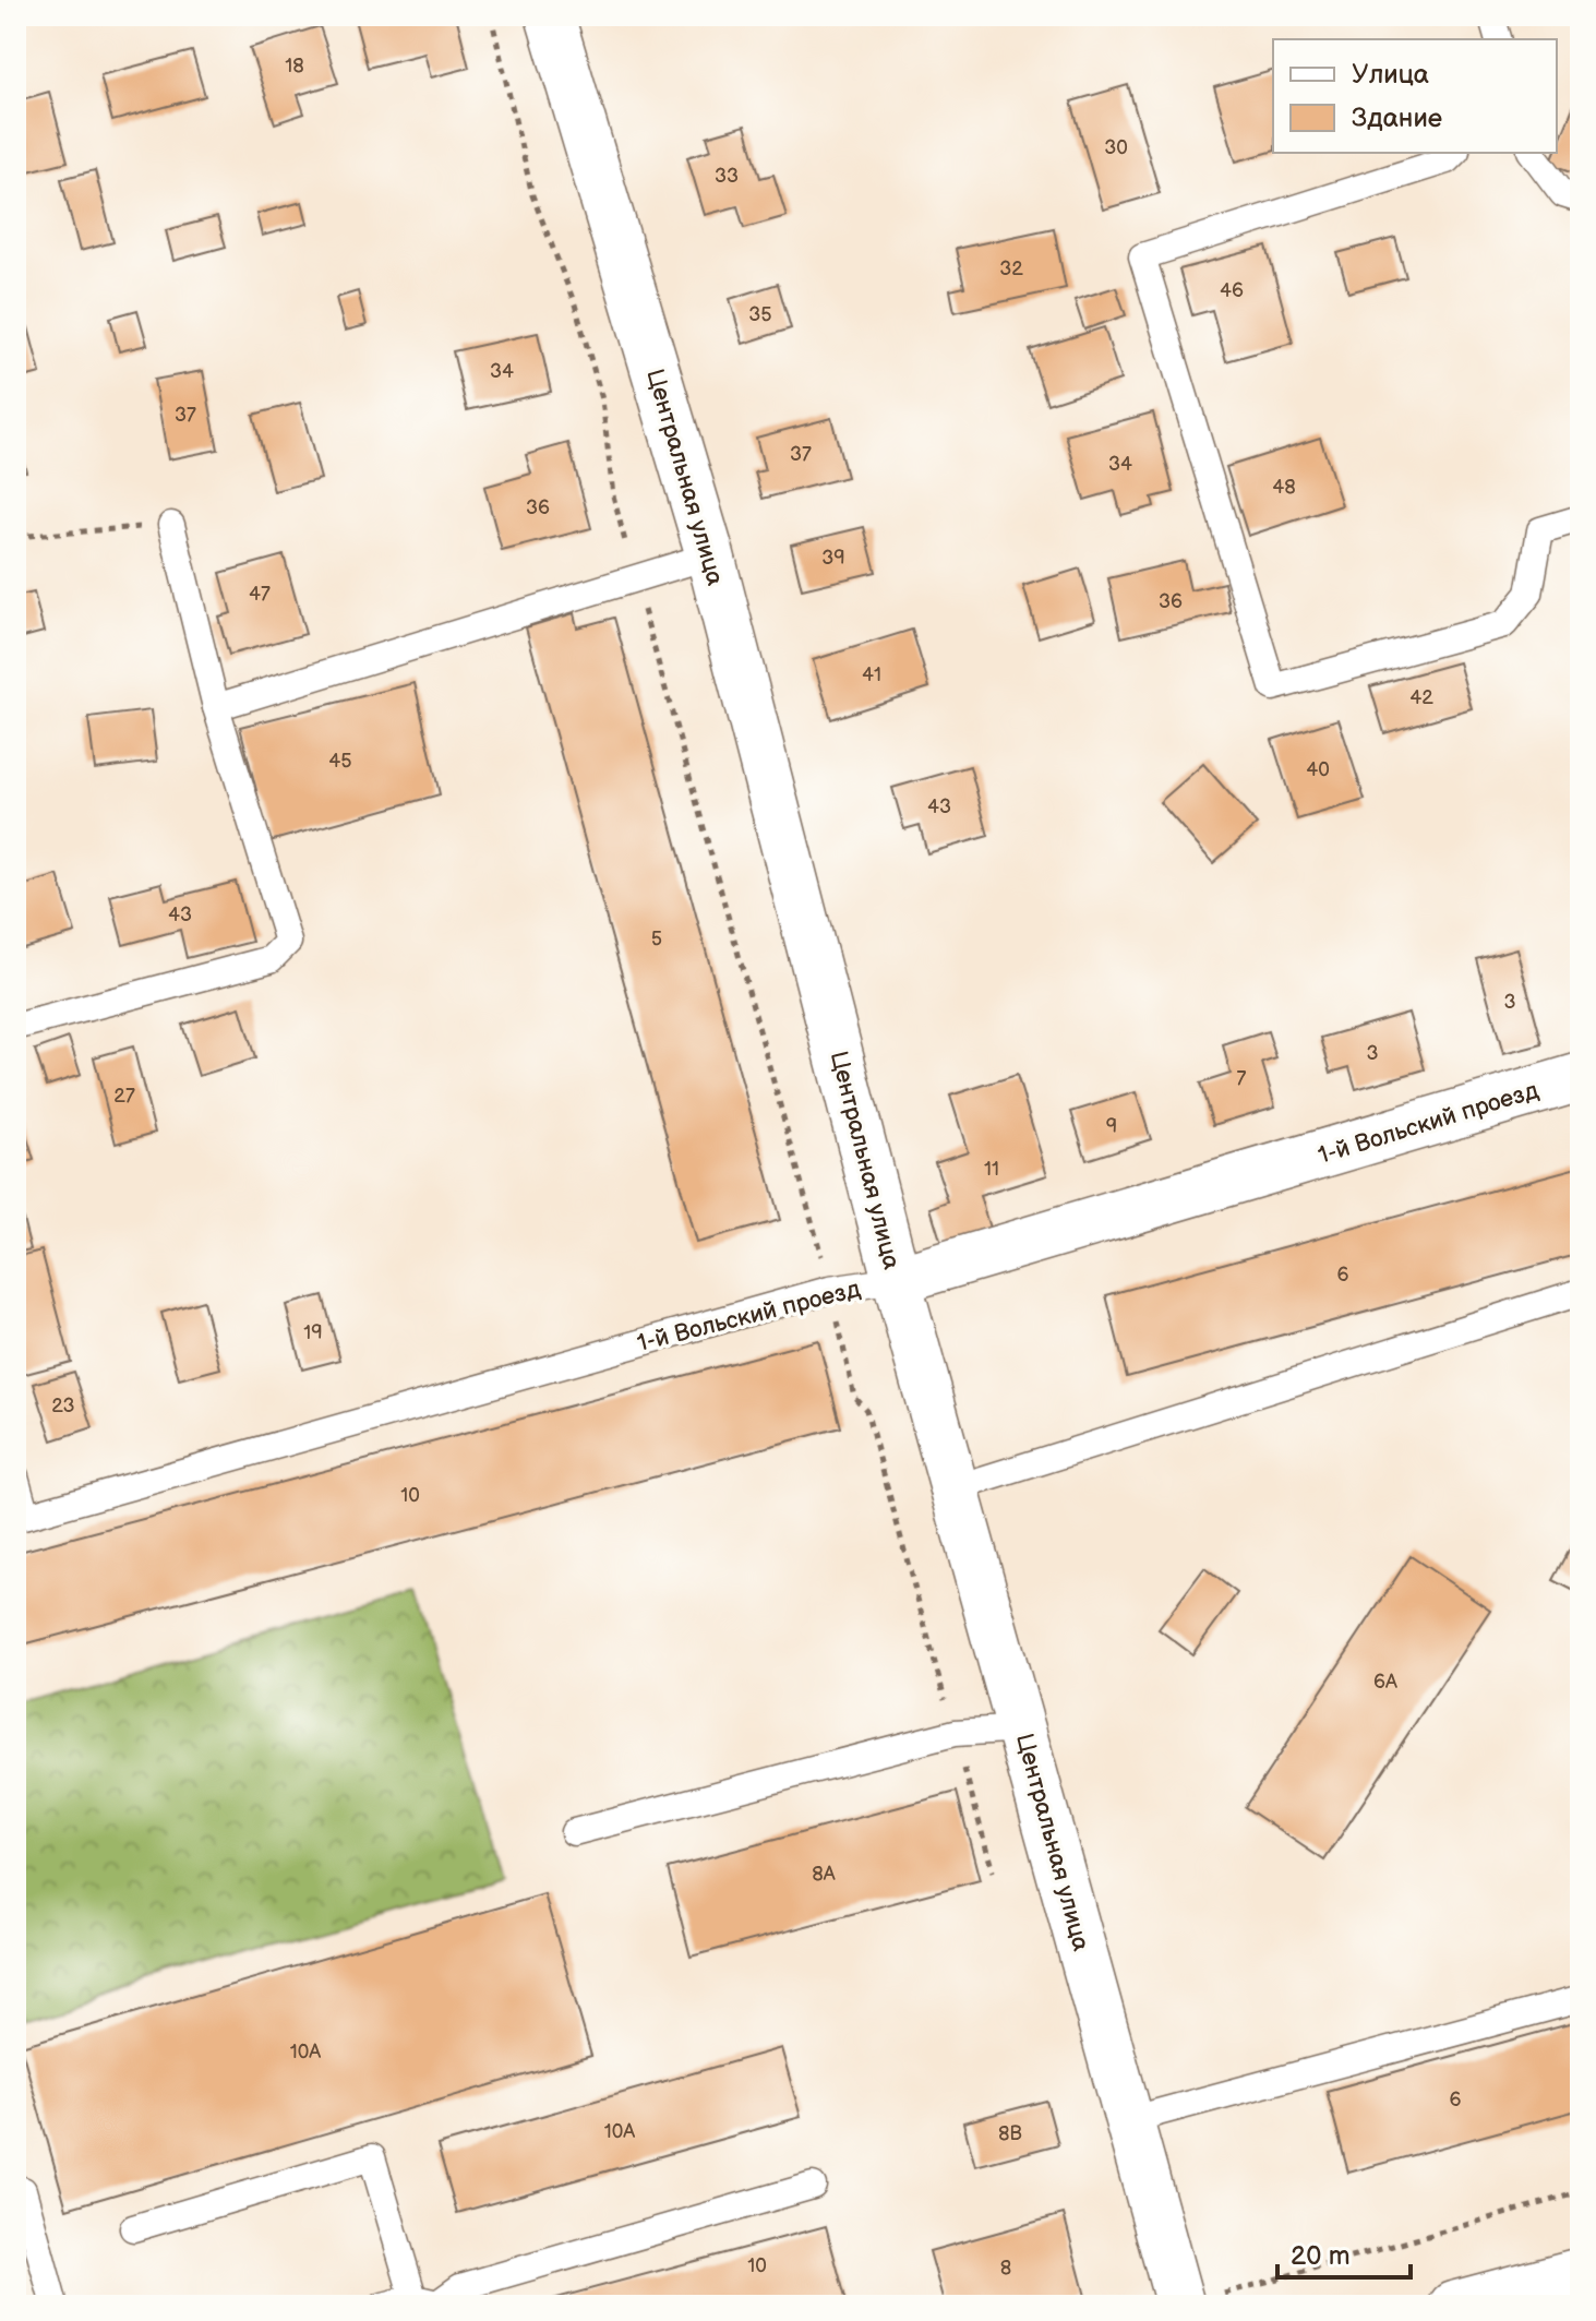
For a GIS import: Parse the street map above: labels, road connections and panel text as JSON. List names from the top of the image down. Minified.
{"streets":{"street":["Центральная улица","1-й Вольский проезд"]},"crossings":[["Центральная улица","1-й Вольский проезд"]],"house_numbers":["18","30","33","32","46","35","34","37","37","34","48","36","39","47","36","41","42","45","40","43","43","5","3","3","7","27","9","11","6","19","23","10","6А","8А","10А","6","10А","8В","10","8"],"legend":["Улица","Здание"],"scale_bar":"20 m"}
